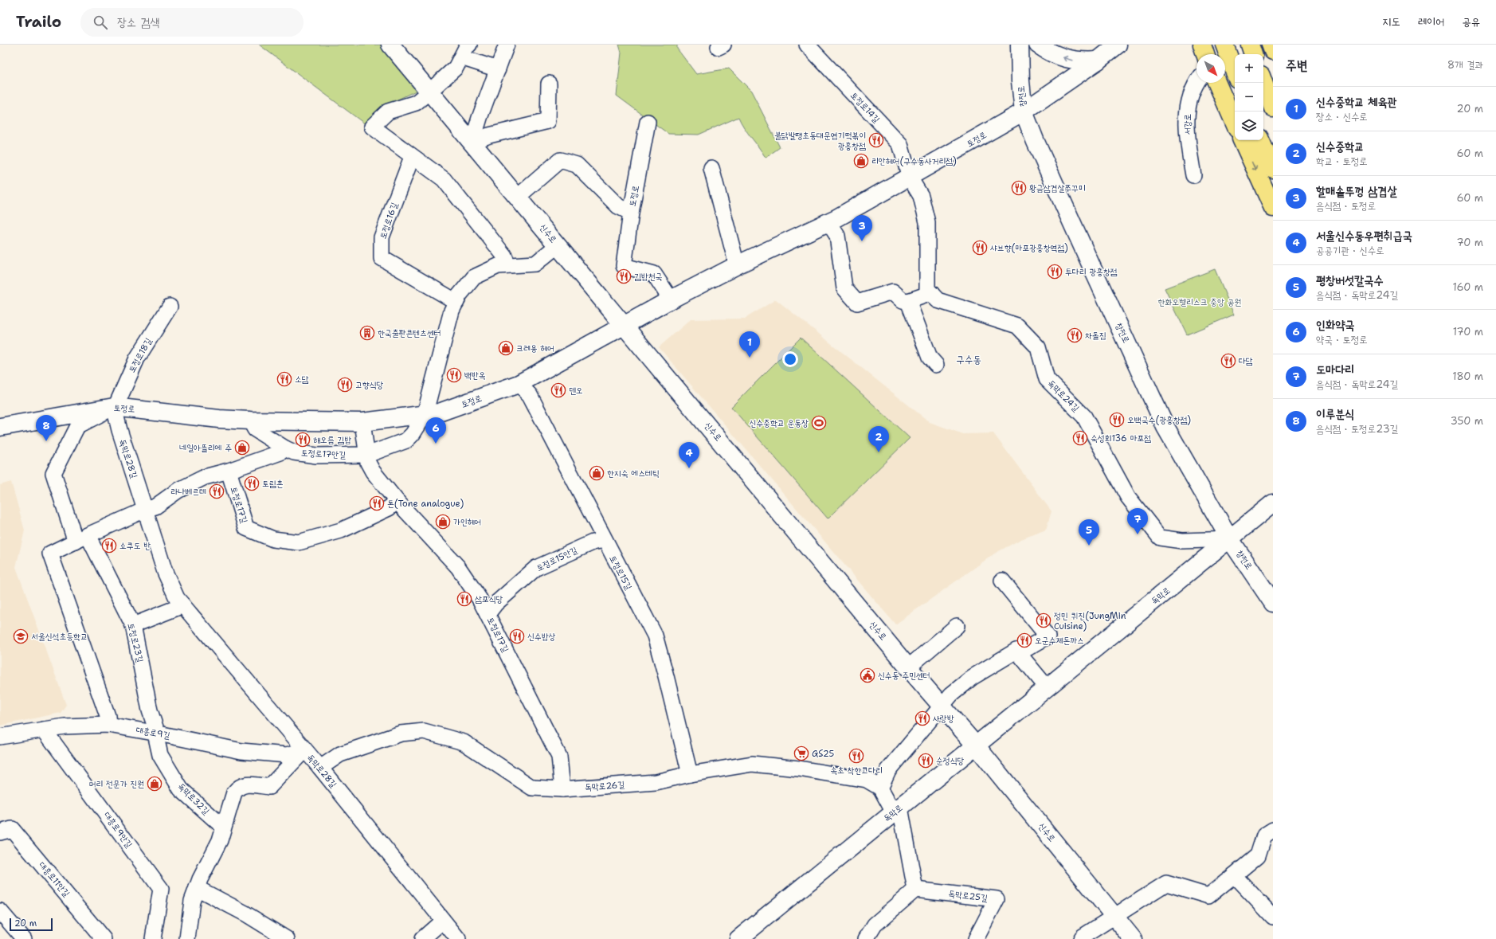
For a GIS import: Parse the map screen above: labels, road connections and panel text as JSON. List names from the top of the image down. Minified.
{"streets":{"main road":["창전로","토정로","신수로","독막로"],"street":["토정로14길","서강로","토정로16길","토정로18길","독막로24길","토정로17안길","독막로28길","토정로17길","토정로15안길","토정로15길","토정로23길","대흥로9길","독막로26길","독막로32길","대흥로9안길","대흥로11안길","독막로25길"]},"crossings":[["창전로","토정로"],["창전로","독막로24길"],["창전로","독막로"],["토정로14길","토정로"],["토정로","신수로"],["토정로","토정로18길"],["토정로","독막로28길"],["토정로","토정로17길"],["토정로","토정로15길"],["토정로","토정로23길"],["신수로","독막로"],["토정로18길","독막로28길"],["토정로18길","토정로23길"],["독막로24길","독막로"],["토정로17안길","토정로17길"],["독막로28길","토정로23길"],["독막로28길","대흥로9길"],["독막로28길","독막로26길"],["토정로17길","토정로15안길"],["토정로17길","독막로26길"],["토정로15안길","토정로15길"],["토정로15길","독막로26길"],["독막로","독막로26길"],["토정로23길","대흥로9길"],["토정로23길","독막로32길"],["대흥로9길","독막로32길"],["대흥로9길","대흥로9안길"]],"districts":["구수동"],"parks":["한화오벨리스크 중앙 공원"],"places":{"restaurant":["불닭발땡초동대문엽기떡볶이 광흥창점","황금삼겹살쭈꾸미","샤브향(마포광흥창역점)","투다리 광흥창점","김밥천국","차돌집","다담","백반옥","소담","고향식당","덴오","오백국수(광흥창점)","숙성회136 마포점","해오름 김밥","토림촌","라나베르데","톤(Tone analogue)","쇼쿠도 반","삼포식당","정민 퀴진(JungMin Cuisine)","신수밥상","오군수제돈까스","사랑방","속초 착한코다리","순정식당"],"shop":["리안헤어(구수동사거리점)","크레용 헤어","네일아뜰리에 주","한지숙 에스테틱","가인헤어","머리 전문가 진원"],"building":["한국출판콘텐츠센터"],"sports":["신수중학교 운동장"],"school or university":["서울신석초등학교"],"public building":["신수동 주민센터"],"supermarket":["GS25"]},"scale_bar":"20 m","north":"bottom right","page":{"header":"Trailo","search":"장소 검색","nav":["지도","레이어","공유"],"heading":["주변","8개 결과"],"map_buttons":["+","−"],"list":[{"mark":"1","name":"신수중학교 체육관","note":"장소 · 신수로","value":"20 m"},{"mark":"2","name":"신수중학교","note":"학교 · 토정로","value":"60 m"},{"mark":"3","name":"할매솥뚜껑 삼겹살","note":"음식점 · 토정로","value":"60 m"},{"mark":"4","name":"서울신수동우편취급국","note":"공공기관 · 신수로","value":"70 m"},{"mark":"5","name":"평창버섯칼국수","note":"음식점 · 독막로24길","value":"160 m"},{"mark":"6","name":"인화약국","note":"약국 · 토정로","value":"170 m"},{"mark":"7","name":"도마다리","note":"음식점 · 독막로24길","value":"180 m"},{"mark":"8","name":"이루분식","note":"음식점 · 토정로23길","value":"350 m"}],"pins":["3","1","8","6","2","4","7","5"],"scale":"20 m"}}
